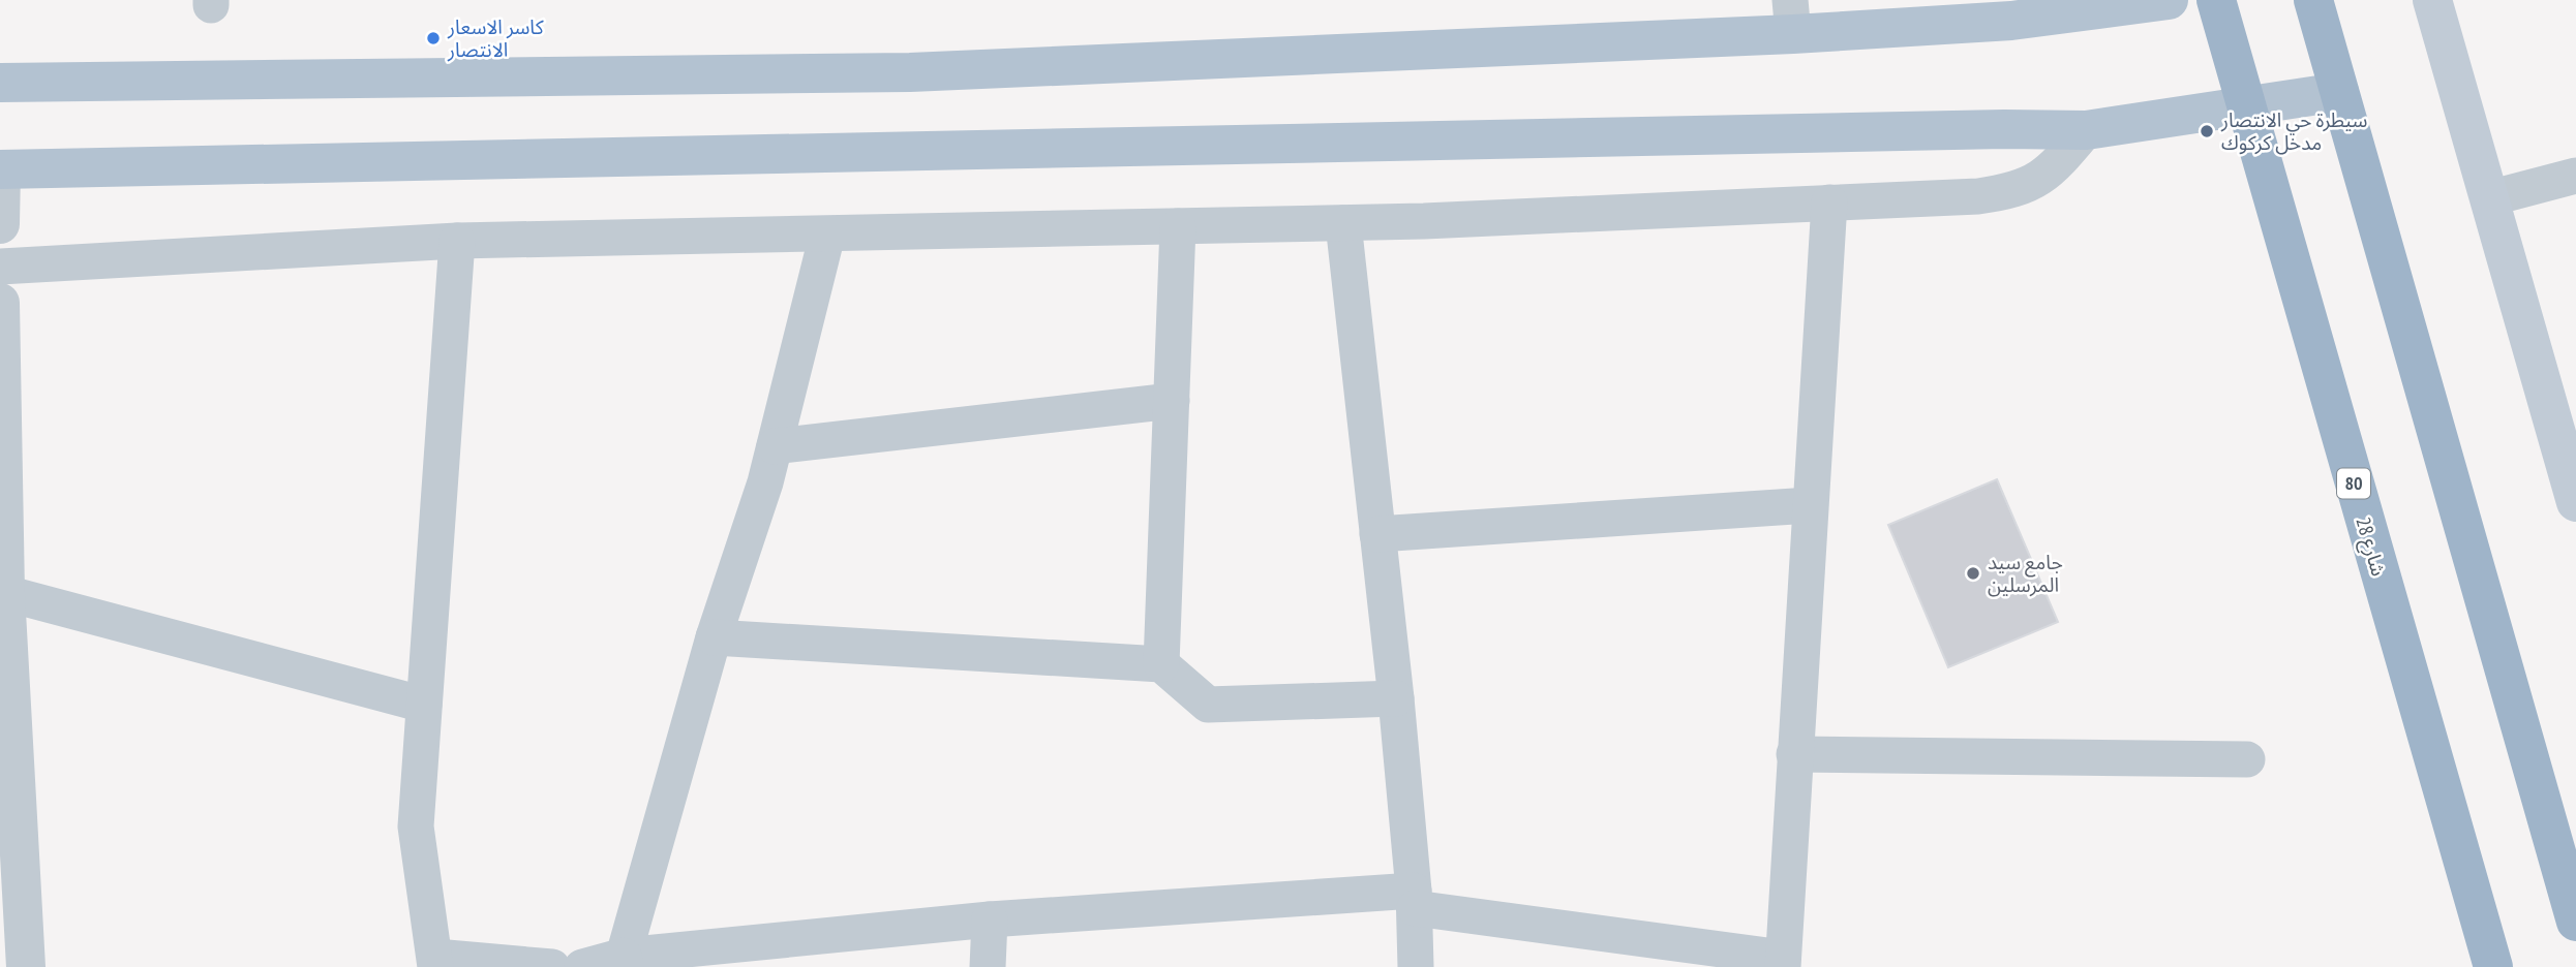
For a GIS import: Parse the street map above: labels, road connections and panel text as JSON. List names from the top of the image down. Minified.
{"streets":{"highway":["80","شارع 28"]},"places":["كاسر الاسعار الانتصار","سيطرة حي الانتصار مدخل كركوك","جامع سيد المرسلين"]}
